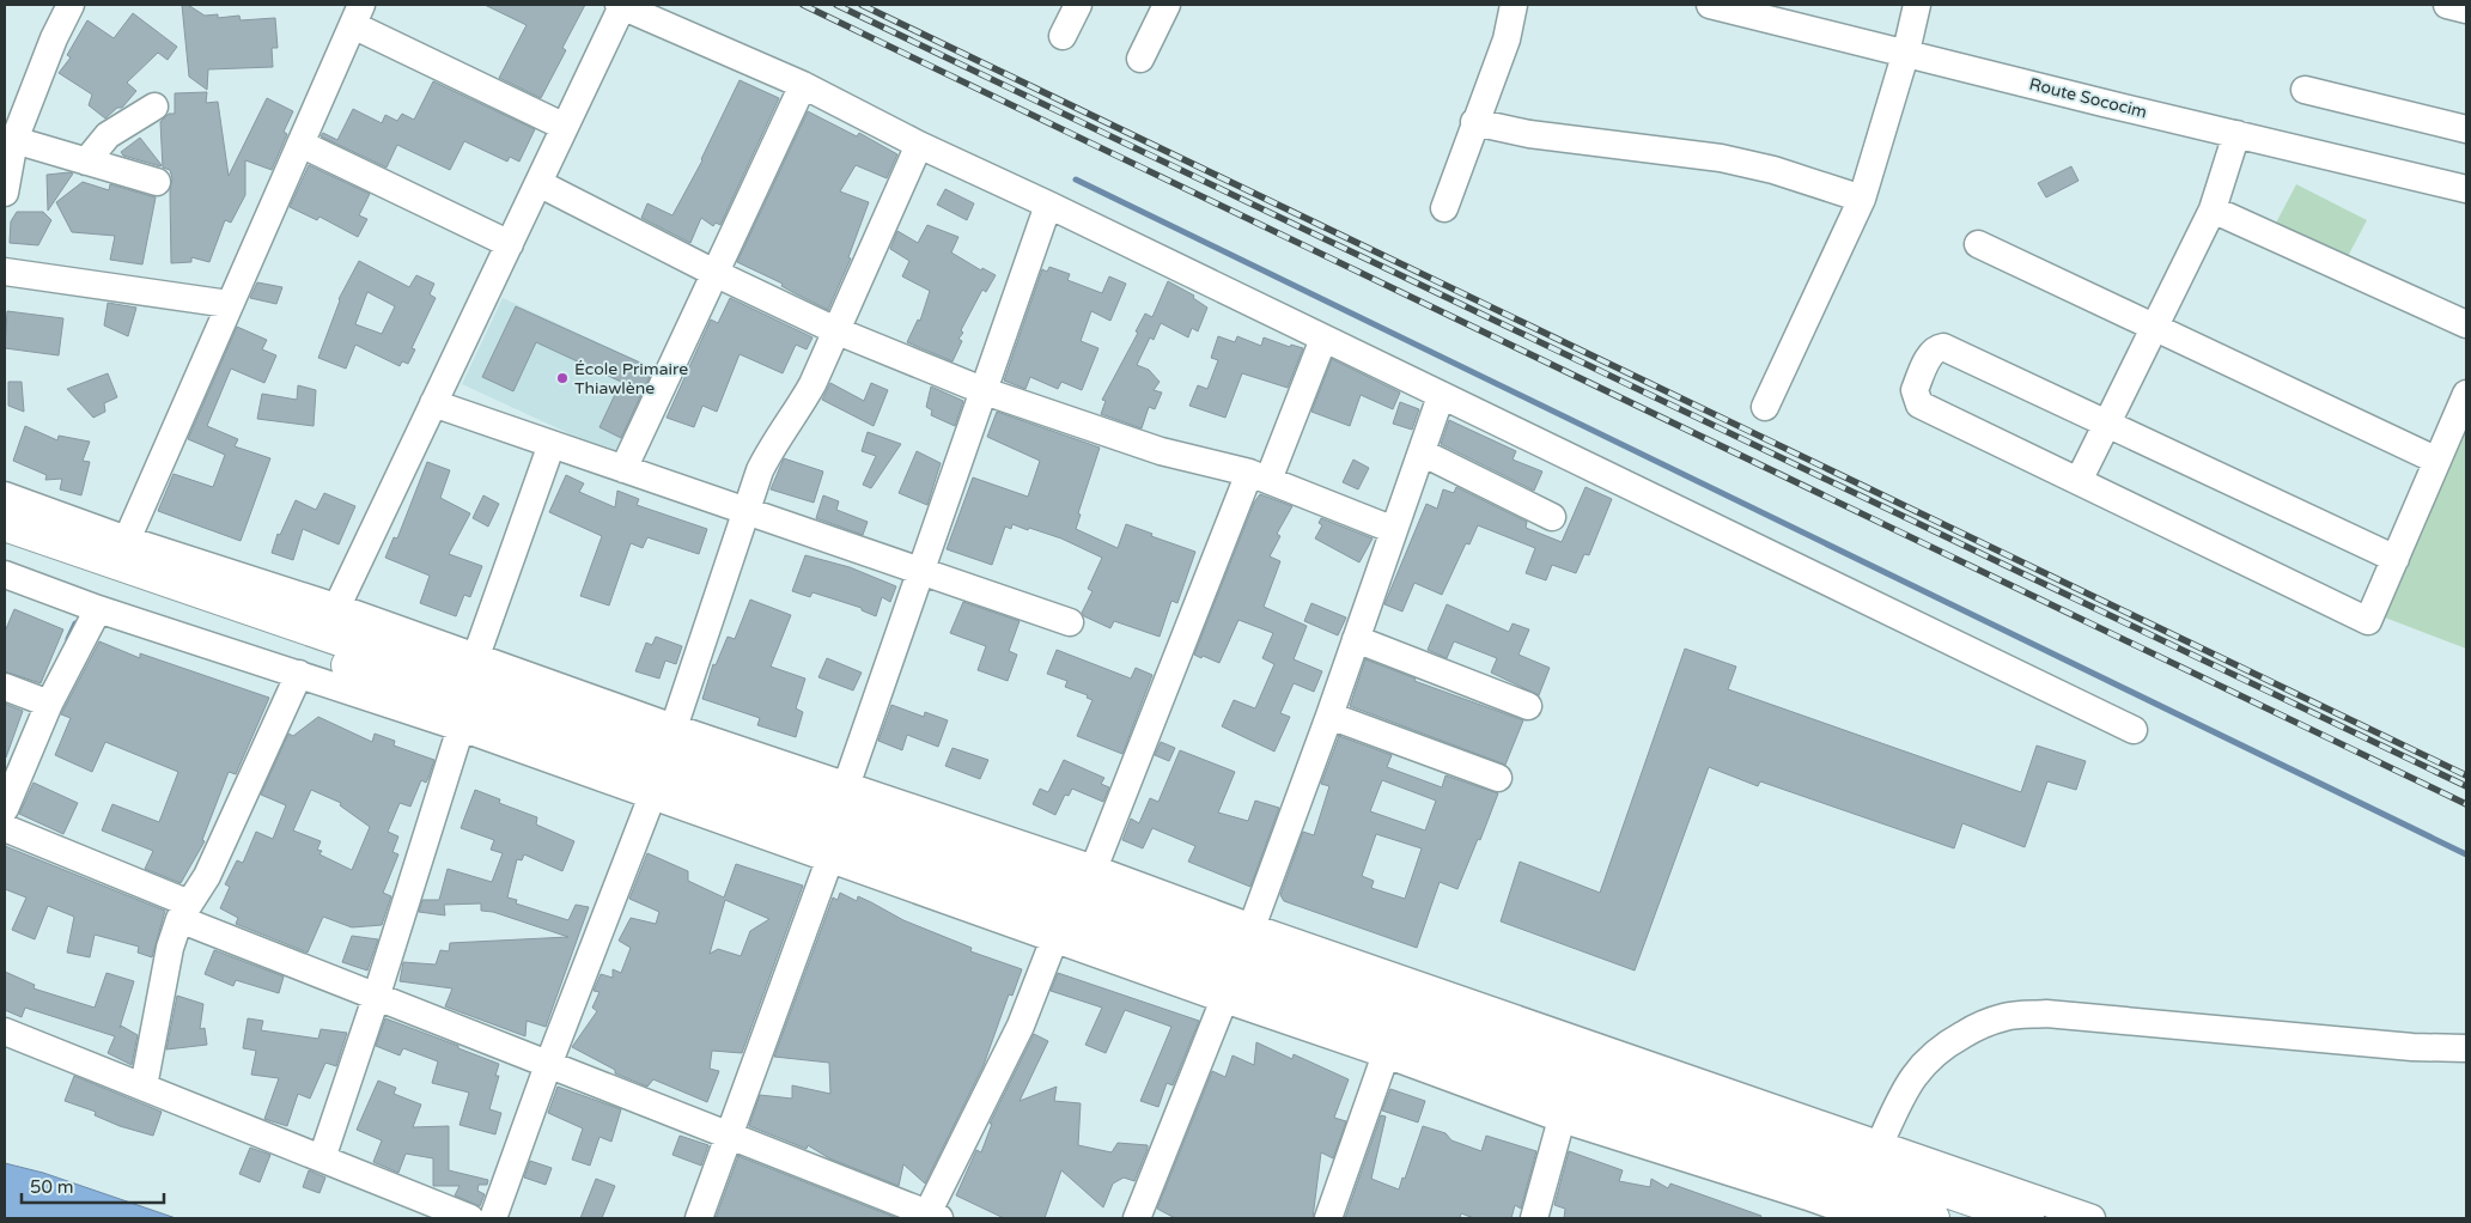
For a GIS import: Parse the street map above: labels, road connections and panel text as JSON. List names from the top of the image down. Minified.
{"streets":{"street":["Route Sococim"]},"places":["École Primaire Thiawlène"],"scale_bar":"50 m"}
